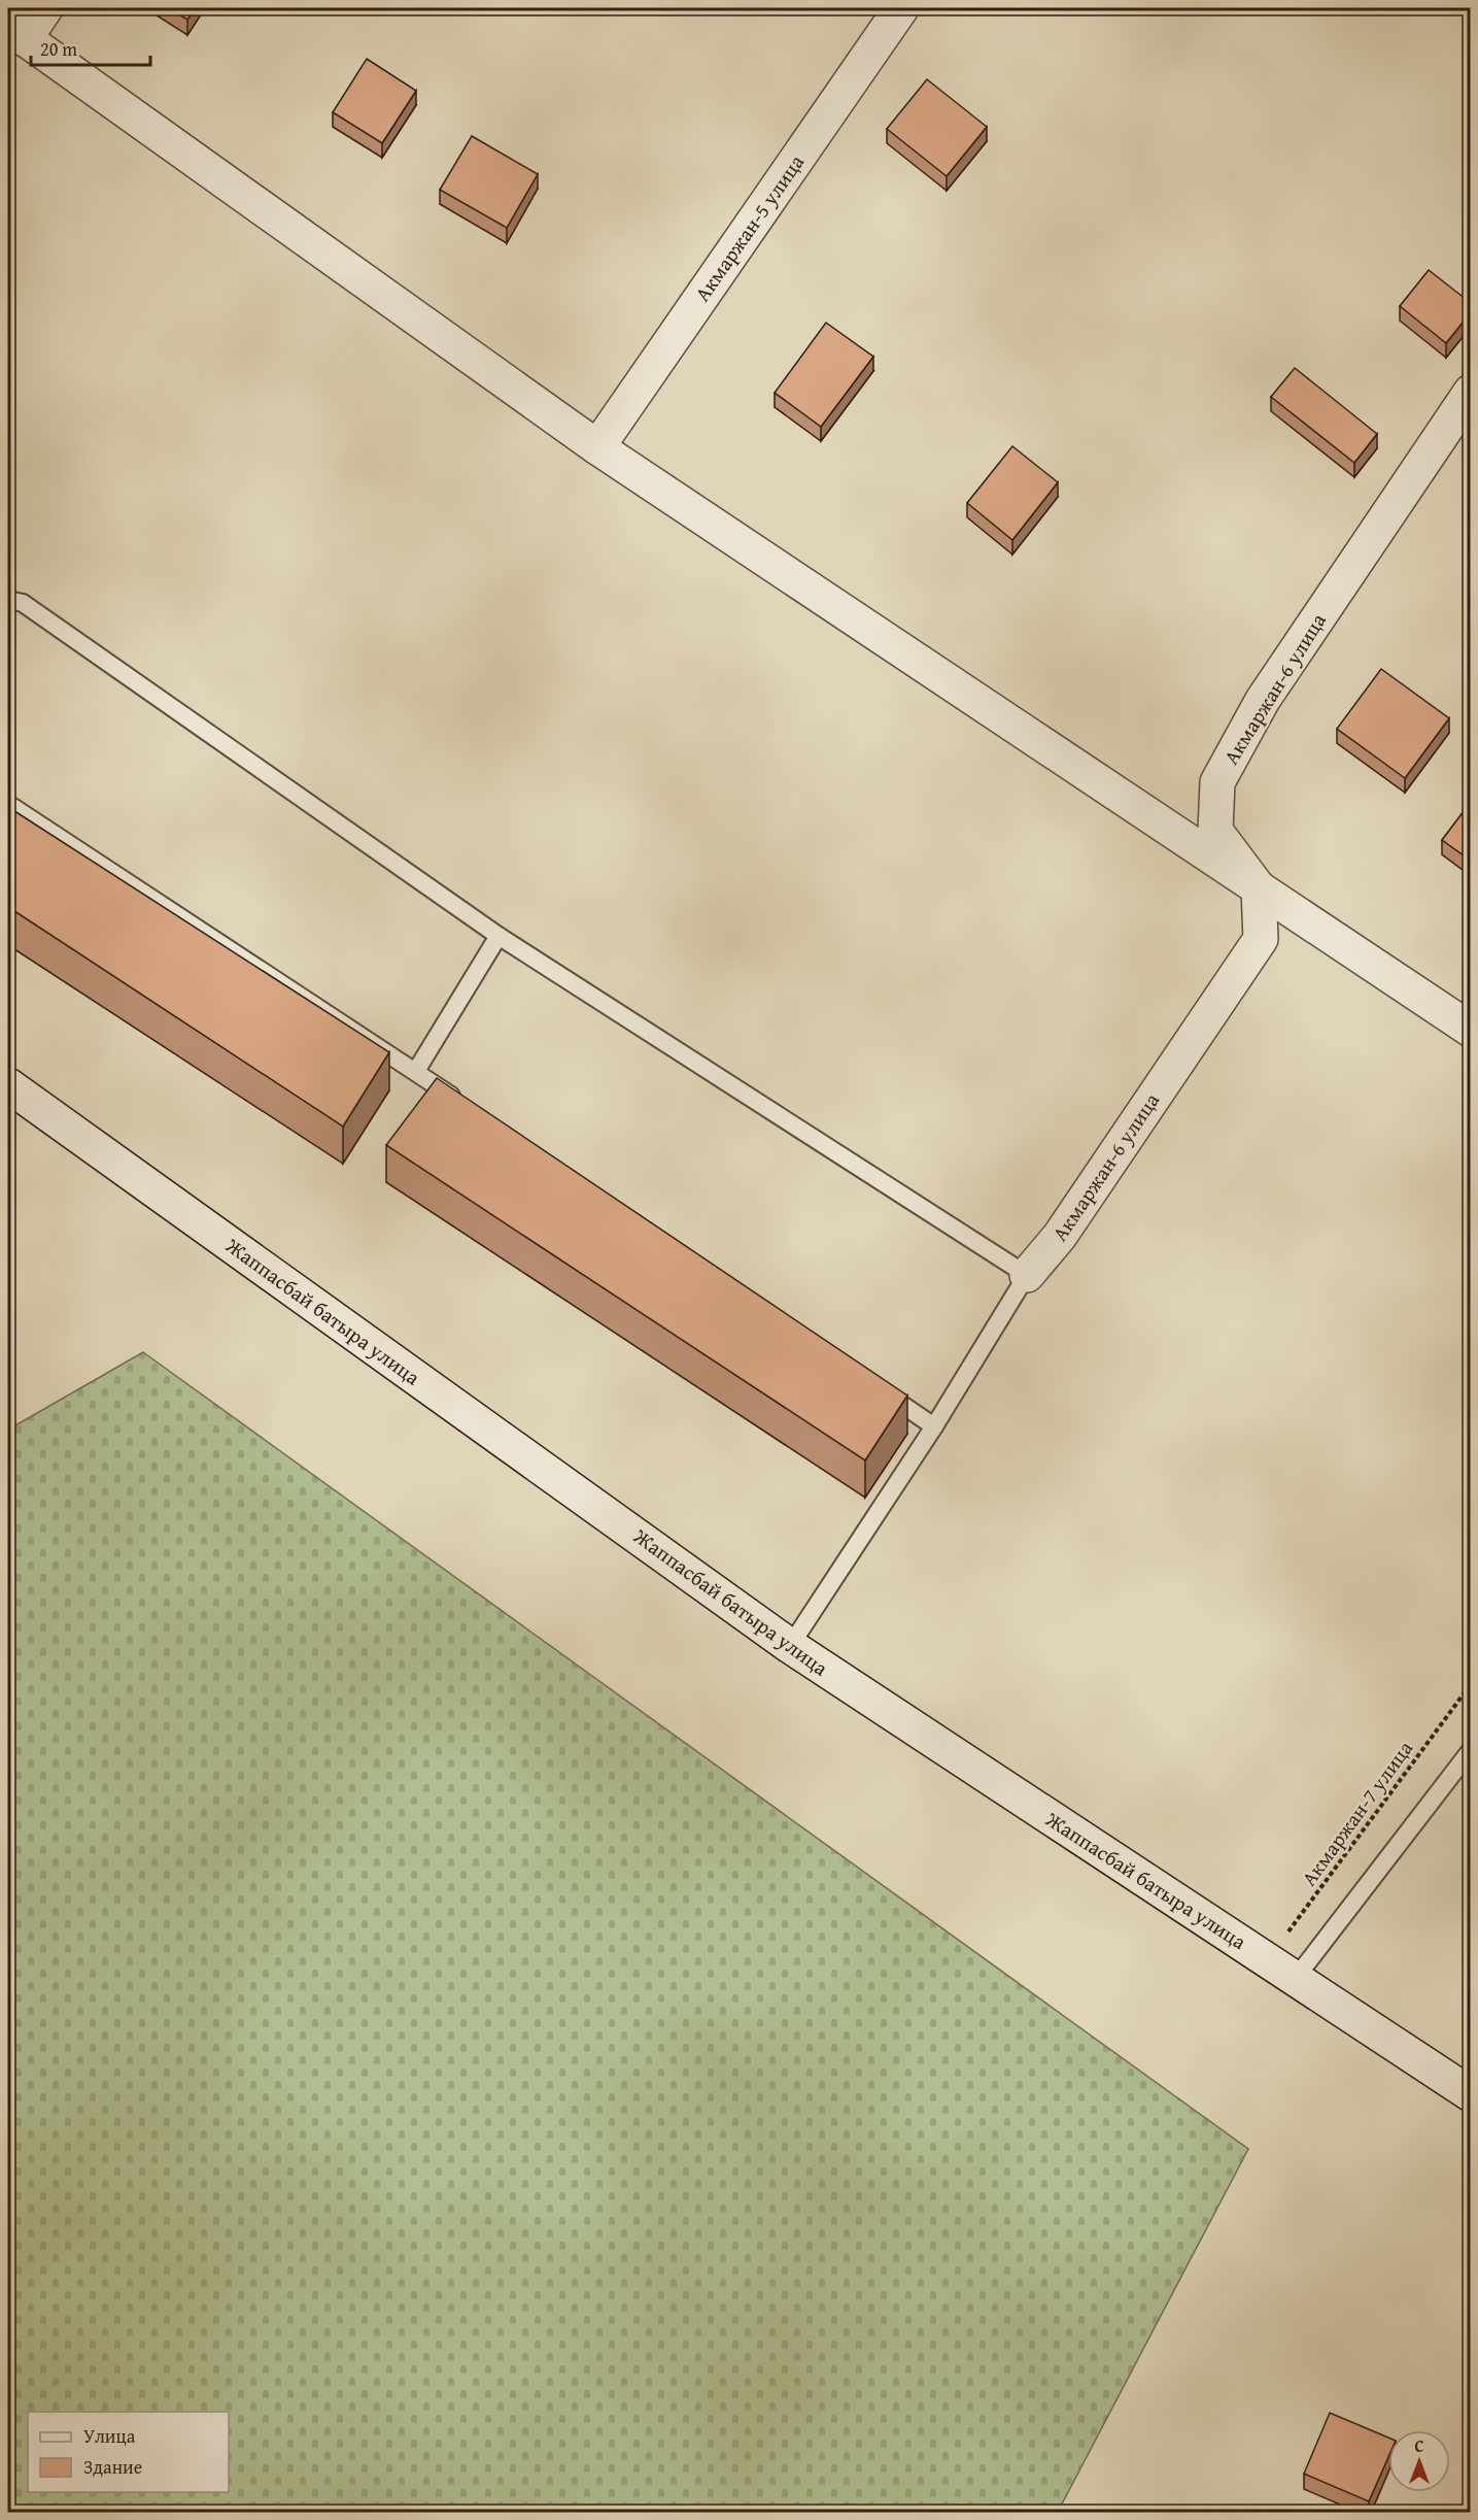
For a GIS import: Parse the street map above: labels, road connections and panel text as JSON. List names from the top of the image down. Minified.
{"streets":{"street":["Акмаржан-5 улица","Акмаржан-6 улица","Жаппасбай батыра улица"],"path":["Акмаржан-7 улица"]},"crossings":[["Жаппасбай батыра улица","Акмаржан-7 улица"]],"legend":["Улица","Здание"],"scale_bar":"20 m","north":"top"}
